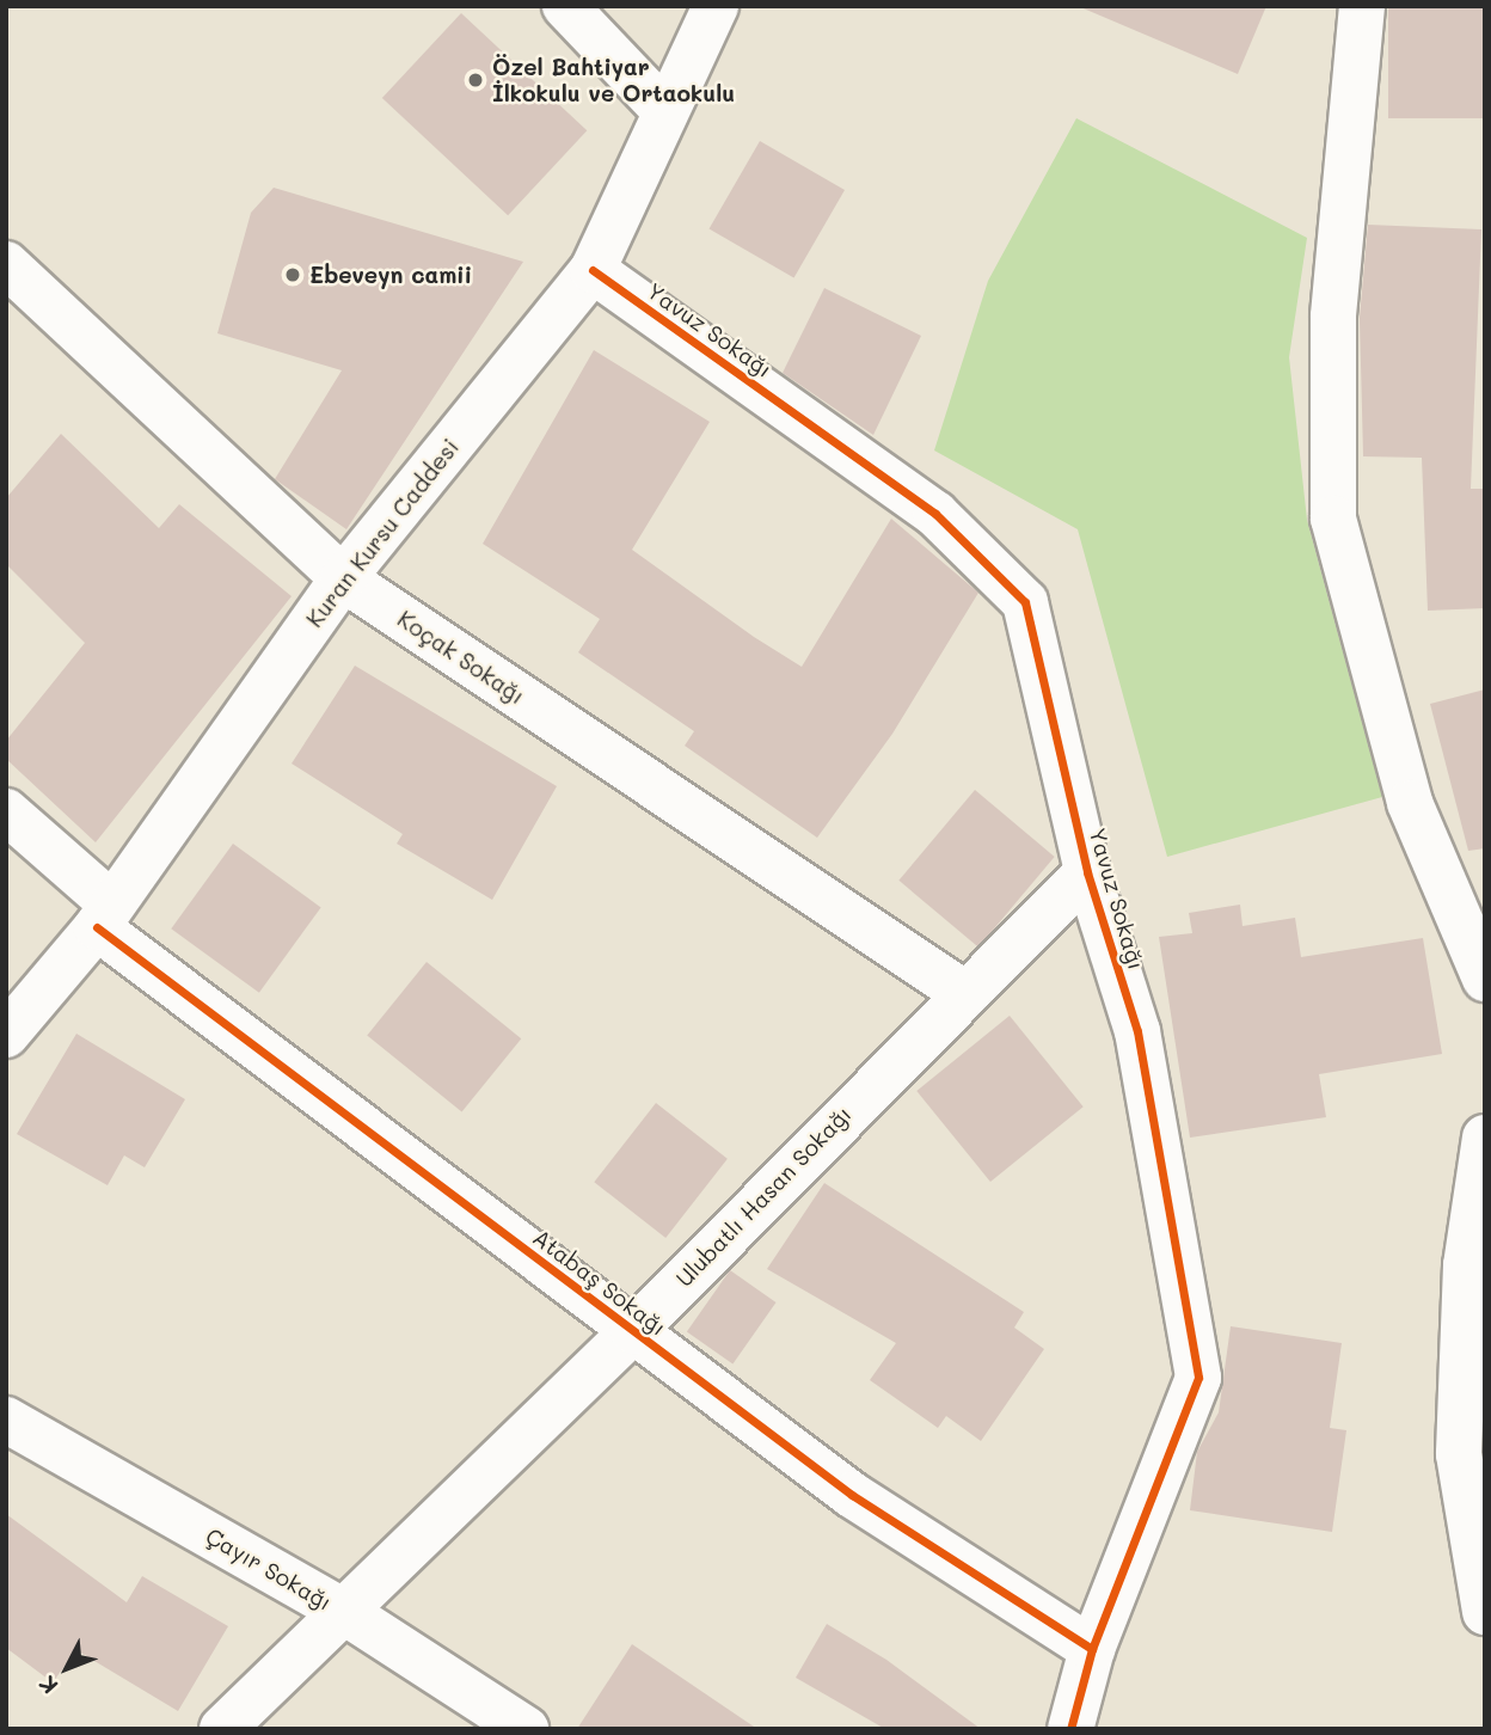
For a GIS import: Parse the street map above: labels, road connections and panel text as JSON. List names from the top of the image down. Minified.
{"streets":{"street":["Yavuz Sokağı","Kuran Kursu Caddesi","Koçak Sokağı","Ulubatlı Hasan Sokağı","Atabaş Sokağı","Çayır Sokağı"]},"crossings":[["Yavuz Sokağı","Kuran Kursu Caddesi"],["Yavuz Sokağı","Ulubatlı Hasan Sokağı"],["Yavuz Sokağı","Atabaş Sokağı"],["Kuran Kursu Caddesi","Koçak Sokağı"],["Kuran Kursu Caddesi","Atabaş Sokağı"],["Koçak Sokağı","Ulubatlı Hasan Sokağı"],["Ulubatlı Hasan Sokağı","Atabaş Sokağı"],["Ulubatlı Hasan Sokağı","Çayır Sokağı"]],"places":["Özel Bahtiyar İlkokulu ve Ortaokulu","Ebeveyn camii"],"north":"bottom left"}
